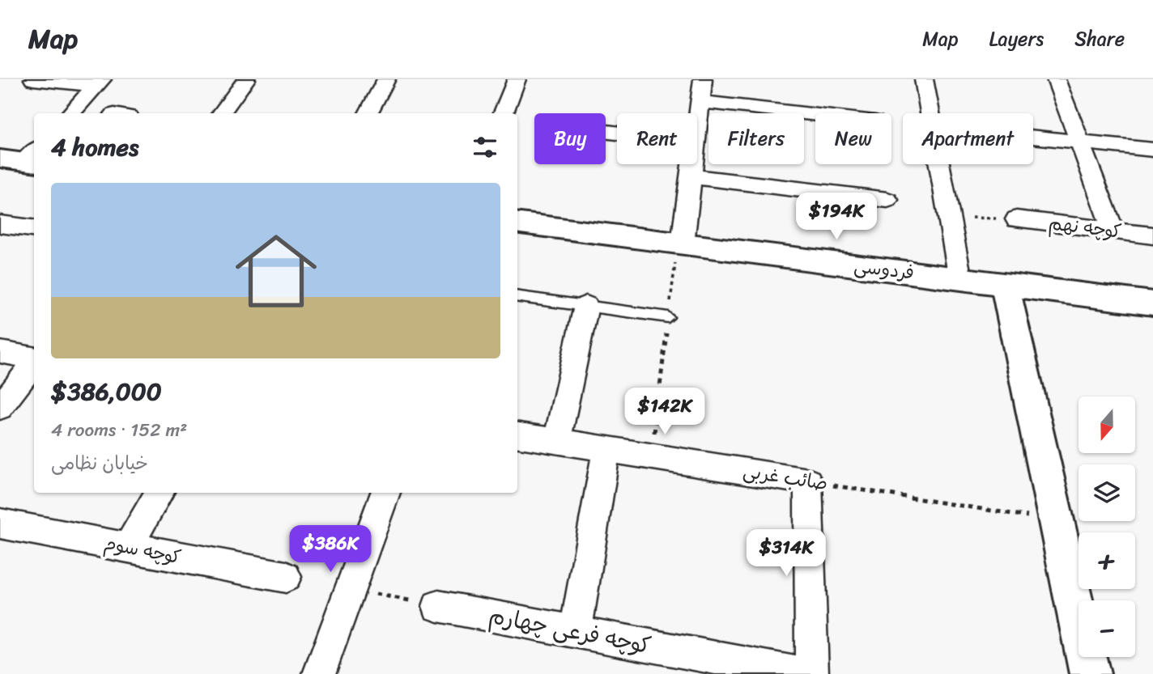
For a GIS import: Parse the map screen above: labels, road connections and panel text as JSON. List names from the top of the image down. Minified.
{"streets":{"street":["کوچه نهم","فردوسی","صائب غربی","کوچه سوم","کوچه فرعی چهارم"]},"north":"bottom","page":{"header":"Map","nav":["Map","Layers","Share"],"chip":["Buy","Rent","Filters","New","Apartment"],"heading":"4 homes","list":[{"name":"$386,000","note":"4 rooms · 152 m² · خیابان نظامی"}],"price":["$194K","$142K","$386K","$314K"],"map_buttons":["+","−"]}}
